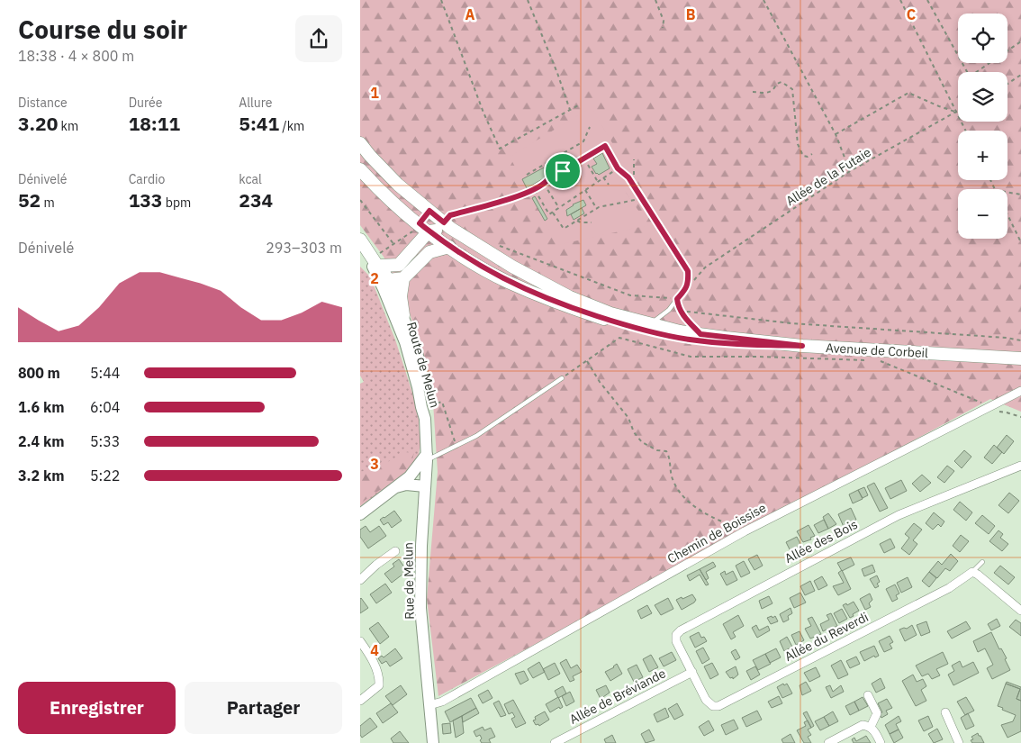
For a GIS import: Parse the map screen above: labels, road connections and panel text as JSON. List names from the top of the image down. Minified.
{"streets":{"main road":["Avenue de Corbeil"],"street":["Route de Melun","Chemin de Boissise","Allée des Bois","Rue de Melun","Allée du Reverdi","Allée de Bréviande"],"path":["Allée de la Futaie"]},"crossings":[["Route de Melun","Rue de Melun"],["Chemin de Boissise","Rue de Melun"],["Allée des Bois","Allée du Reverdi"],["Allée des Bois","Allée de Bréviande"],["Allée du Reverdi","Allée de Bréviande"]],"page":{"heading":["Course du soir","18:38 · 4 × 800 m"],"map_buttons":["+","−"],"stats":[["Distance","3.20 km"],["Durée","18:11"],["Allure","5:41 /km"],["Dénivelé","52 m"],["Cardio","133 bpm"],["kcal","234"]],"chart":["Dénivelé","293–303 m"],"list":[{"name":"800 m","note":"5:44"},{"name":"1.6 km","note":"6:04"},{"name":"2.4 km","note":"5:33"},{"name":"3.2 km","note":"5:22"}],"buttons":["Enregistrer","Partager"]},"grid":{"columns":["A","B","C"],"rows":["1","2","3","4"]}}
